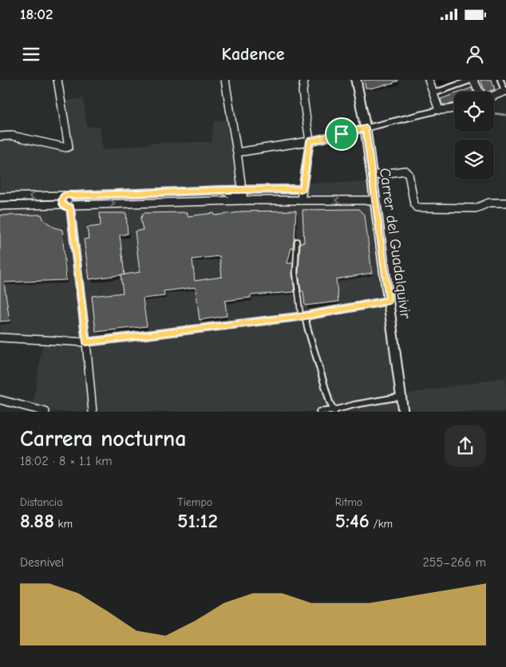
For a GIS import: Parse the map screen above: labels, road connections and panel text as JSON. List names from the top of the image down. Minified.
{"streets":{"street":["Carrer del Guadalquivir"]},"page":{"status":"18:02","header":"Kadence","heading":["Carrera nocturna","18:02 · 8 × 1.1 km"],"stats":[["Distancia","8.88 km"],["Tiempo","51:12"],["Ritmo","5:46 /km"]],"chart":["Desnivel","255–266 m"]}}
